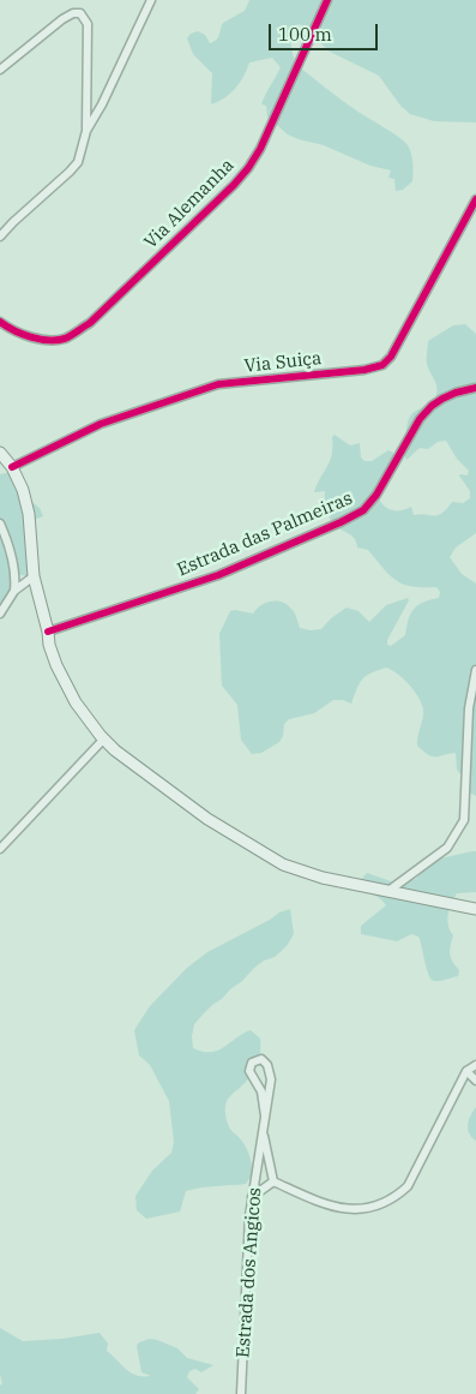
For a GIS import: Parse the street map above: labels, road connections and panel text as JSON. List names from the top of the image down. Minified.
{"streets":{"street":["Via Alemanha","Via Suiça","Estrada das Palmeiras","Estrada dos Angicos"]},"scale_bar":"100 m"}
